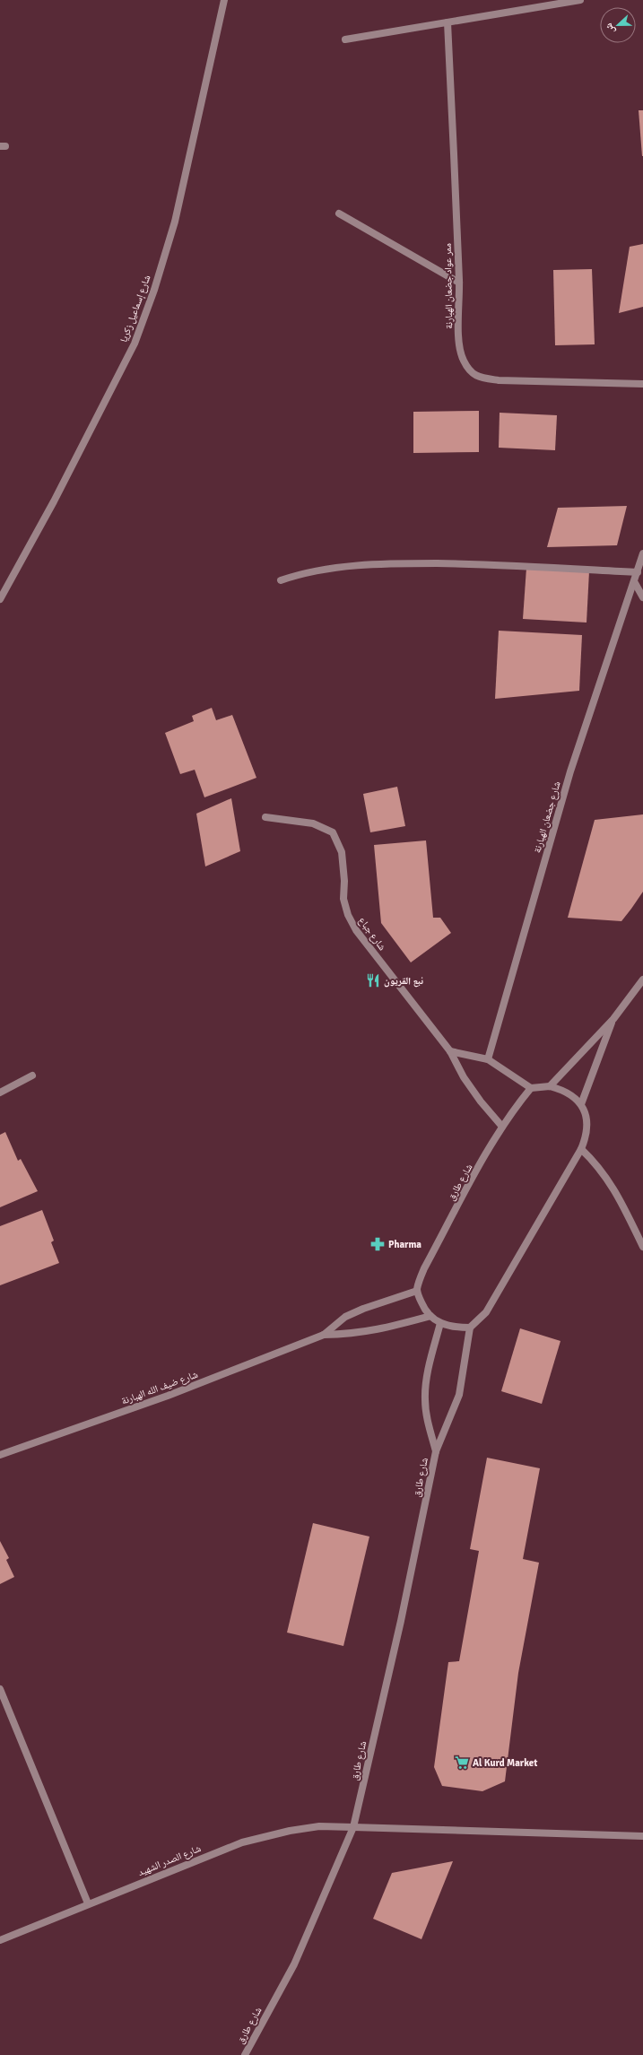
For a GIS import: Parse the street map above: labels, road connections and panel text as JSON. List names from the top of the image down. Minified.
{"streets":{"street":["ممر عواد جضعان الهبارنة","شارع إسماعيل زكريا","شارع جضعان الهبارنة","شارع جباع","شارع طارق","شارع ضيف الله الهبارنة","شارع الصدر الشهيد"]},"crossings":[["شارع جباع","شارع طارق"],["شارع طارق","شارع ضيف الله الهبارنة"],["شارع طارق","شارع الصدر الشهيد"]],"places":{"restaurant":["نبع القريون"],"pharmacy":["Pharma"],"supermarket":["Al Kurd Market"]},"north":"left"}
